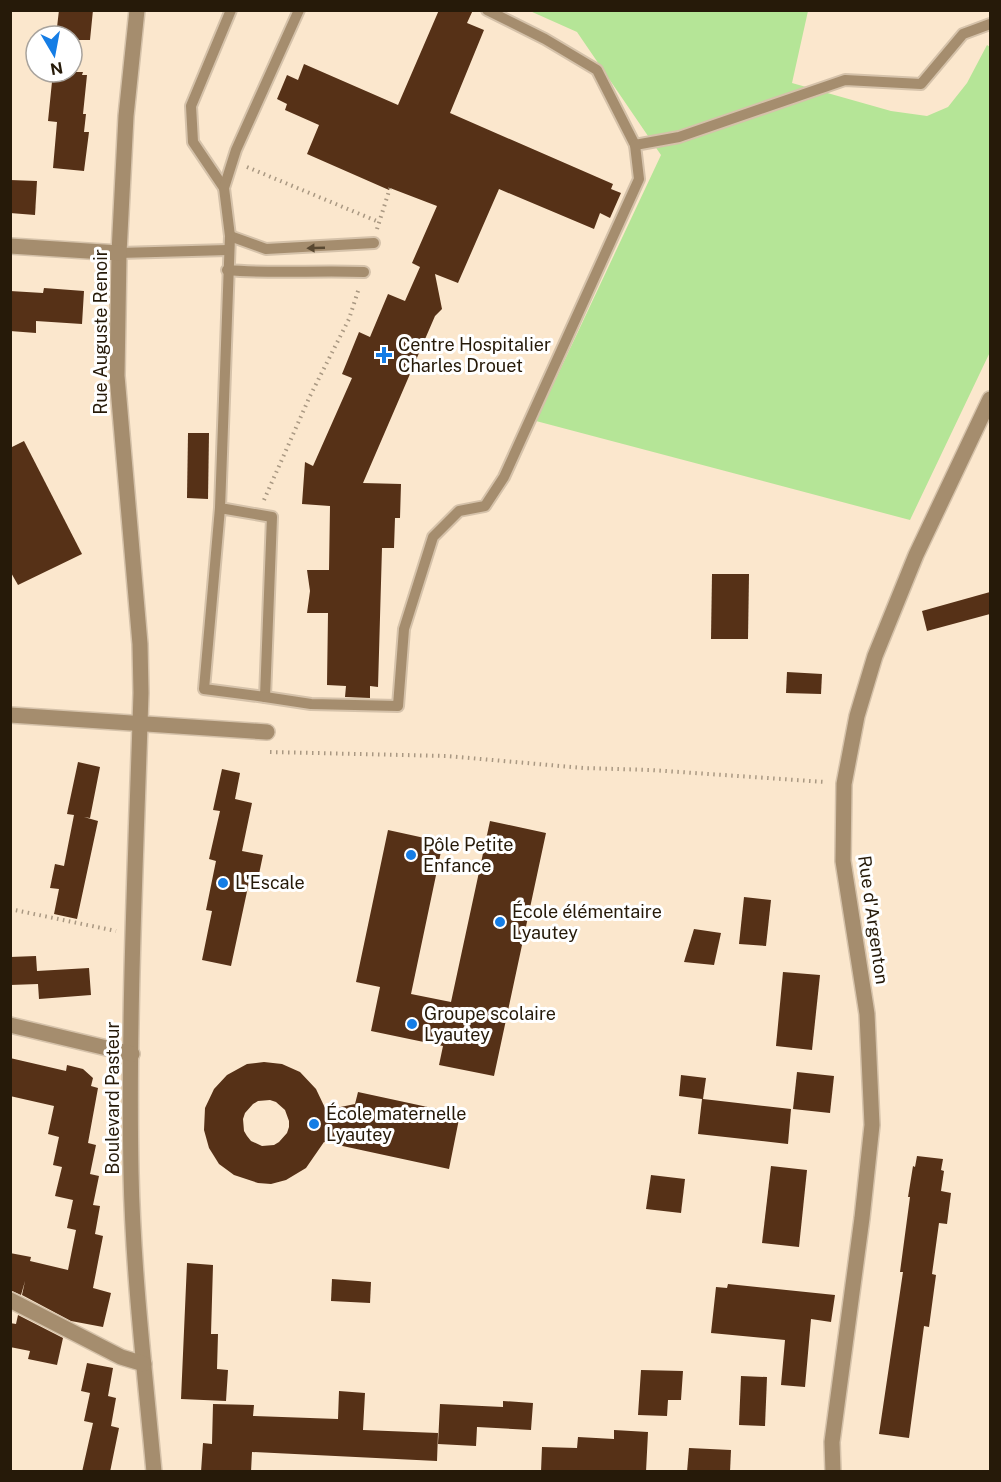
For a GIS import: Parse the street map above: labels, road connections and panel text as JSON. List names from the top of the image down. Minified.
{"streets":{"street":["Rue Auguste Renoir","Rue d'Argenton","Boulevard Pasteur"]},"crossings":[["Rue Auguste Renoir","Boulevard Pasteur"]],"places":{"health":["Centre Hospitalier Charles Drouet"],"other":["Pôle Petite Enfance","L'Escale","École élémentaire Lyautey","Groupe scolaire Lyautey","École maternelle Lyautey"]},"north":"bottom"}
